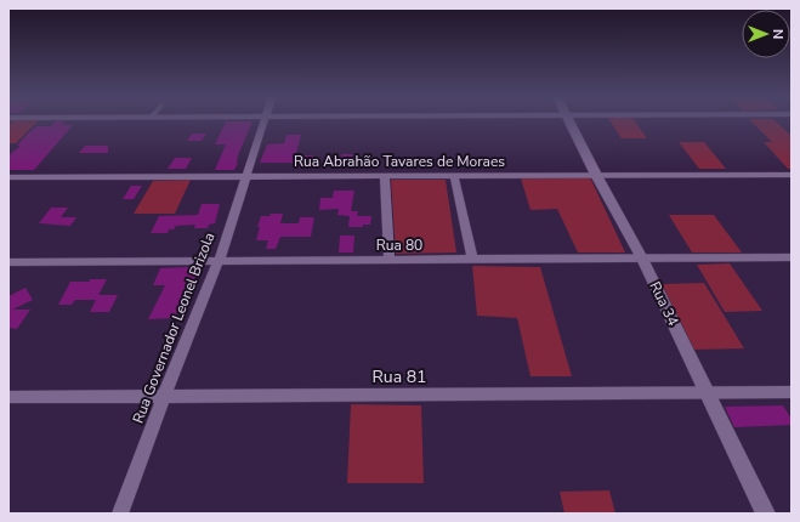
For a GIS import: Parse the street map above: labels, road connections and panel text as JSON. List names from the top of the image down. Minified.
{"streets":{"street":["Rua Abrahão Tavares de Moraes","Rua 80","Rua 34","Rua Governador Leonel Brizola","Rua 81"]},"crossings":[["Rua Abrahão Tavares de Moraes","Rua 34"],["Rua Abrahão Tavares de Moraes","Rua Governador Leonel Brizola"],["Rua 80","Rua 34"],["Rua 80","Rua Governador Leonel Brizola"],["Rua 34","Rua 81"],["Rua Governador Leonel Brizola","Rua 81"]],"north":"right"}
